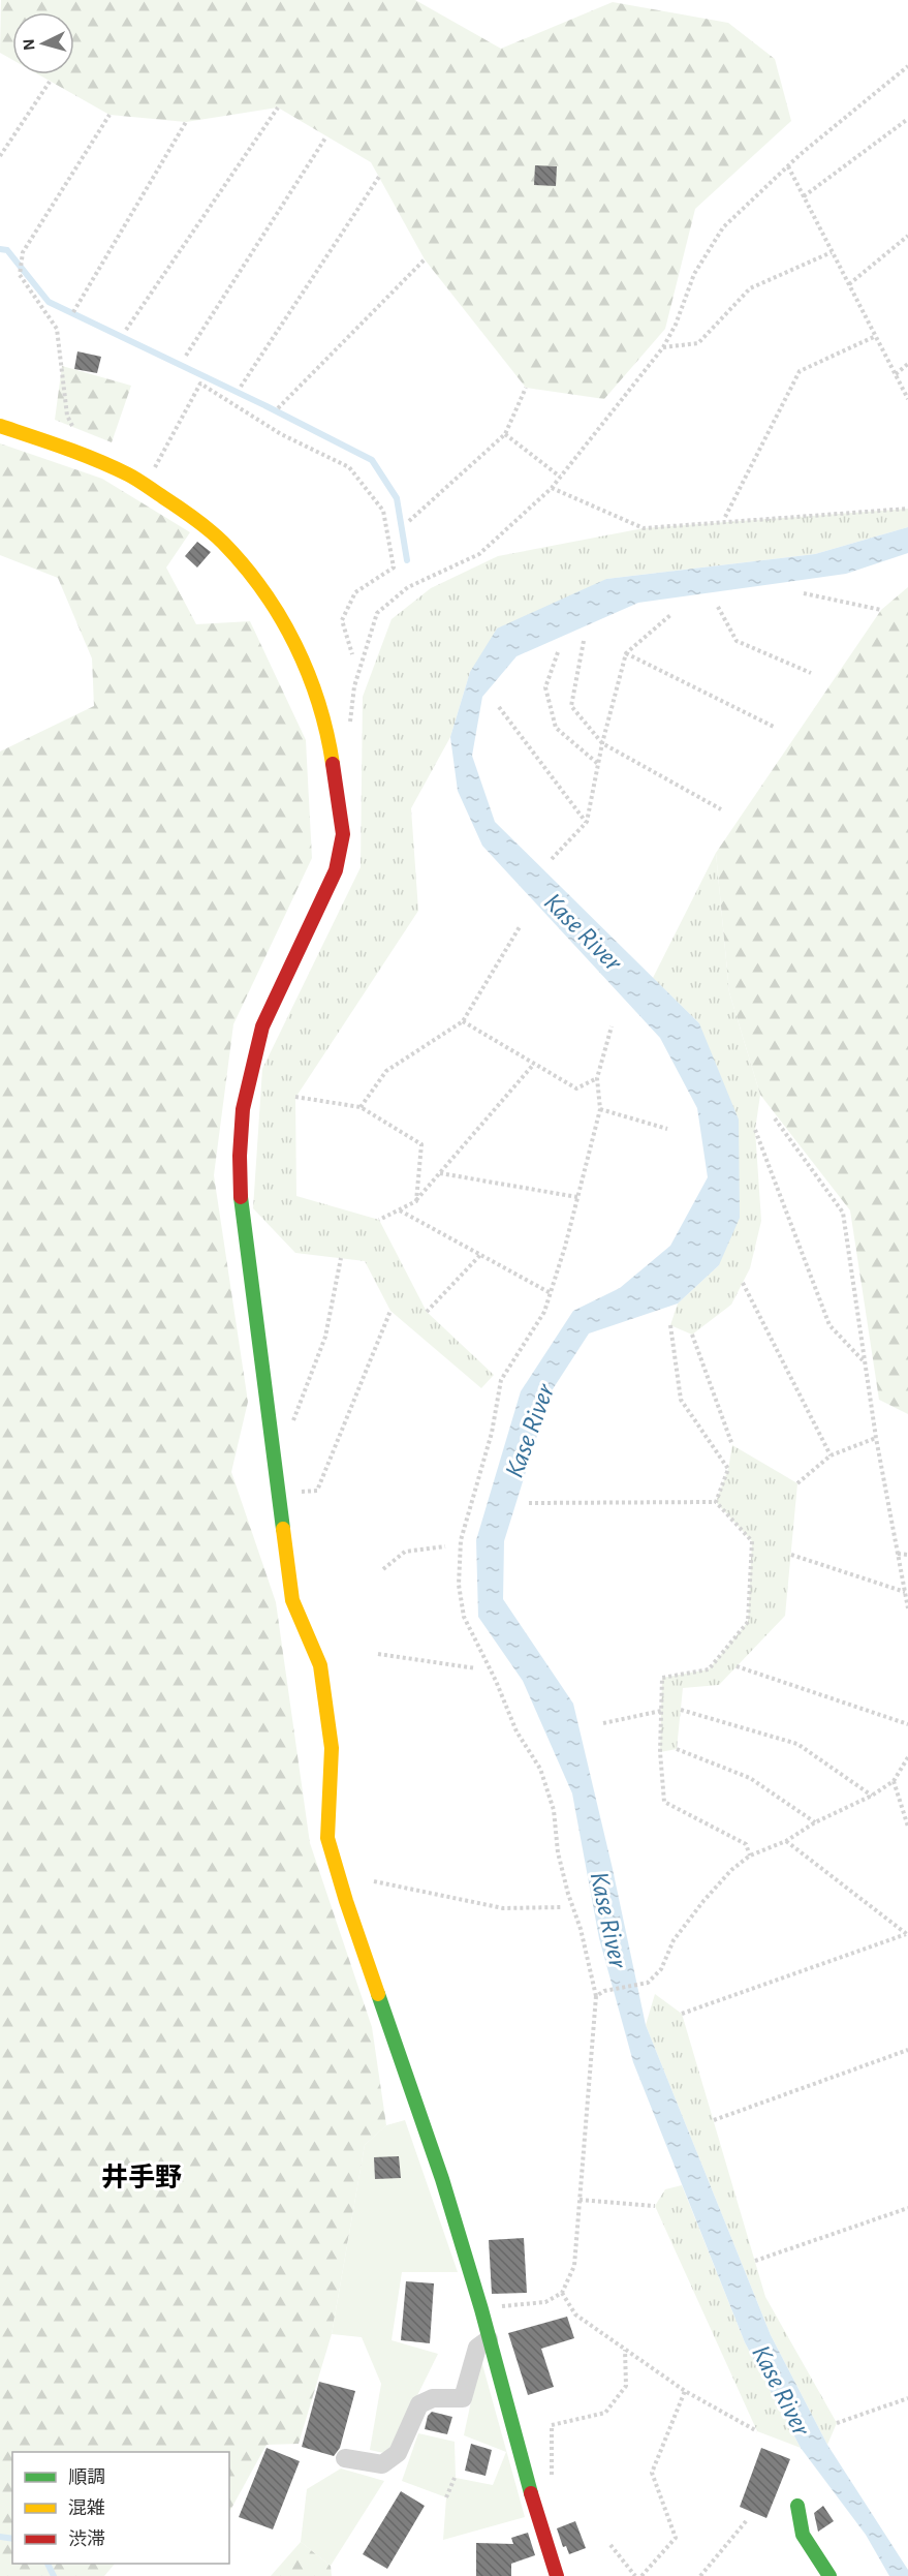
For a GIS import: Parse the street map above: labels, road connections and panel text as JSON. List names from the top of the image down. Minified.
{"districts":["井手野"],"water":["Kase River"],"legend":["順調","混雑","渋滞"],"north":"left"}
